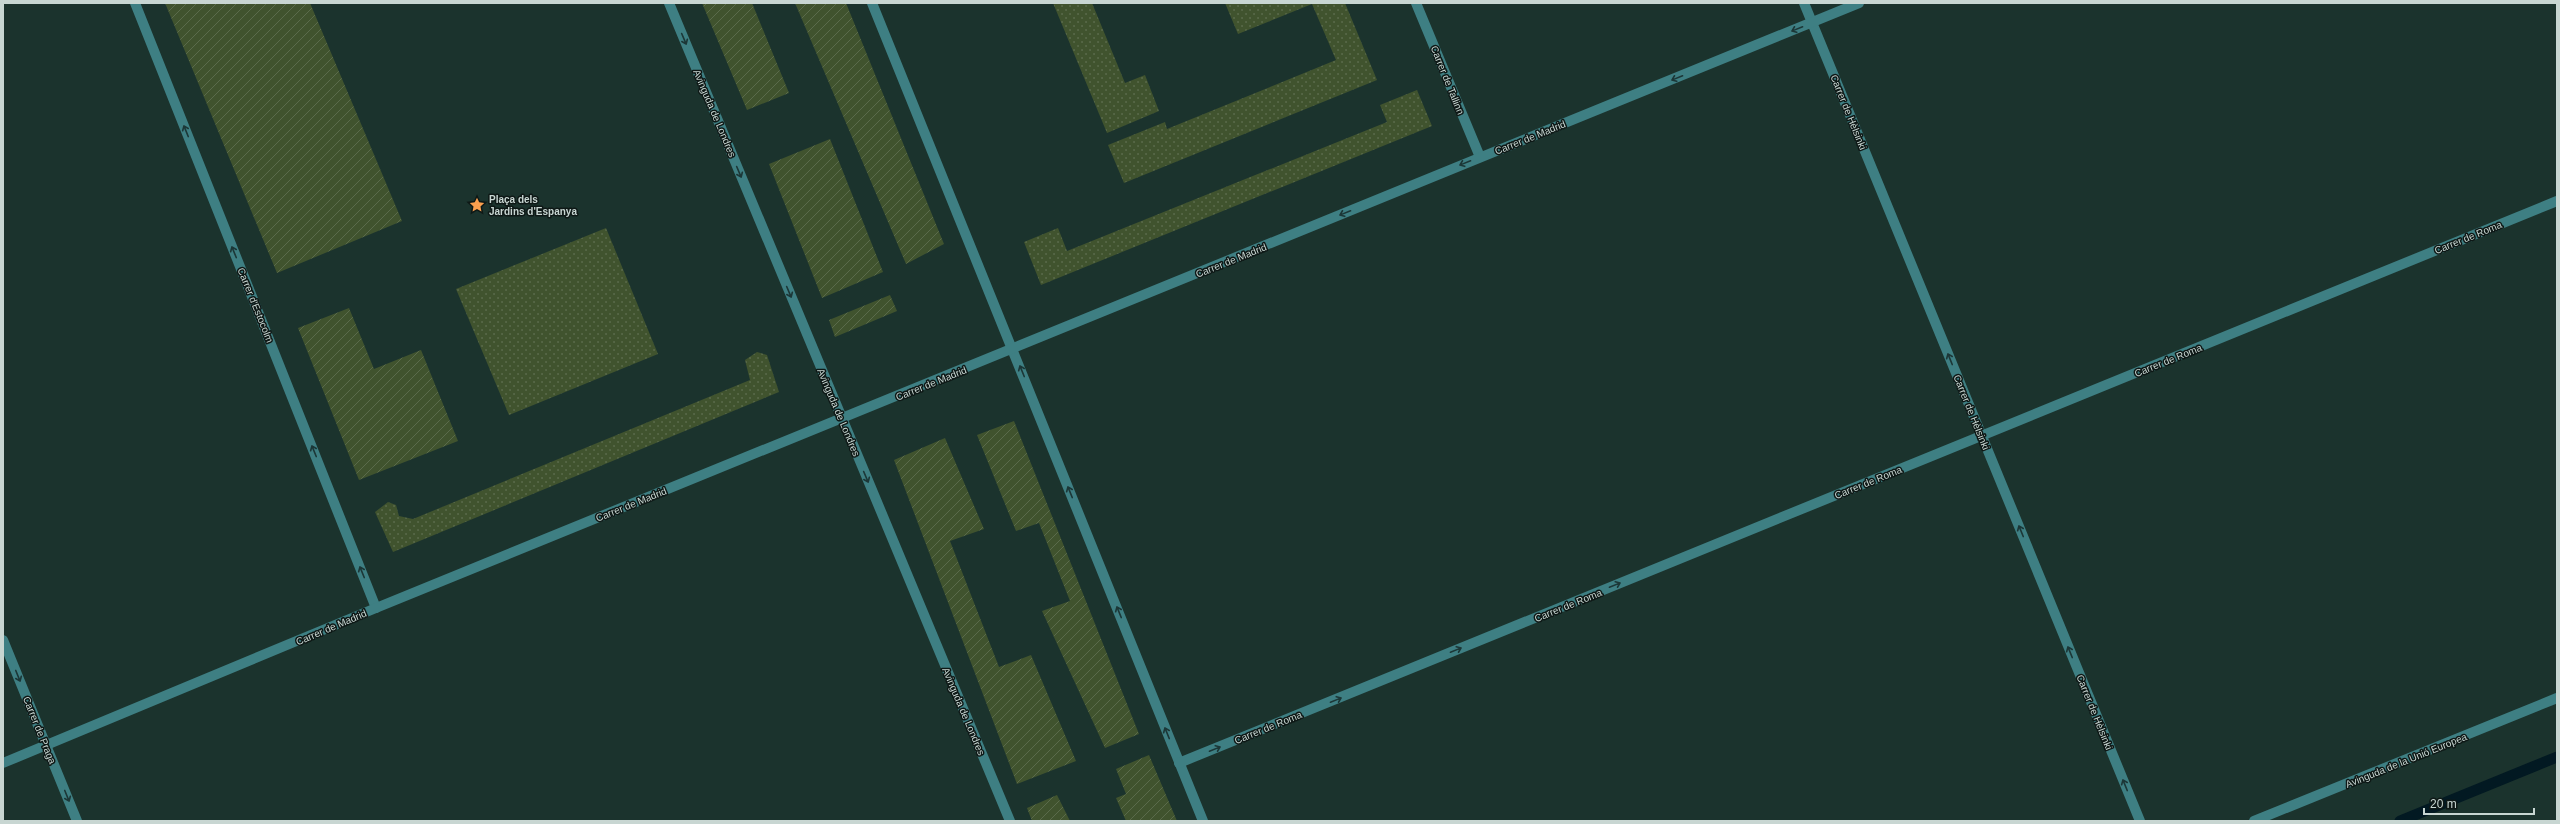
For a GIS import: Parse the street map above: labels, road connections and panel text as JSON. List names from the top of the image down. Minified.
{"streets":{"street":["Carrer de Tallinn","Carrer de Hèlsinki","Avinguda de Londres","Carrer de Madrid","Carrer de Roma","Carrer d'Estocolm","Carrer de Praga","Avinguda de la Unió Europea"]},"crossings":[["Carrer de Tallinn","Carrer de Madrid"],["Carrer de Hèlsinki","Carrer de Madrid"],["Carrer de Hèlsinki","Carrer de Roma"],["Avinguda de Londres","Carrer de Madrid"],["Carrer de Madrid","Carrer d'Estocolm"],["Carrer de Madrid","Carrer de Praga"]],"one_way":["Carrer de Hèlsinki","Avinguda de Londres","Carrer de Madrid","Carrer de Roma","Carrer d'Estocolm","Carrer de Praga"],"places":{"place":["Plaça dels Jardins d'Espanya"]},"scale_bar":"20 m"}
